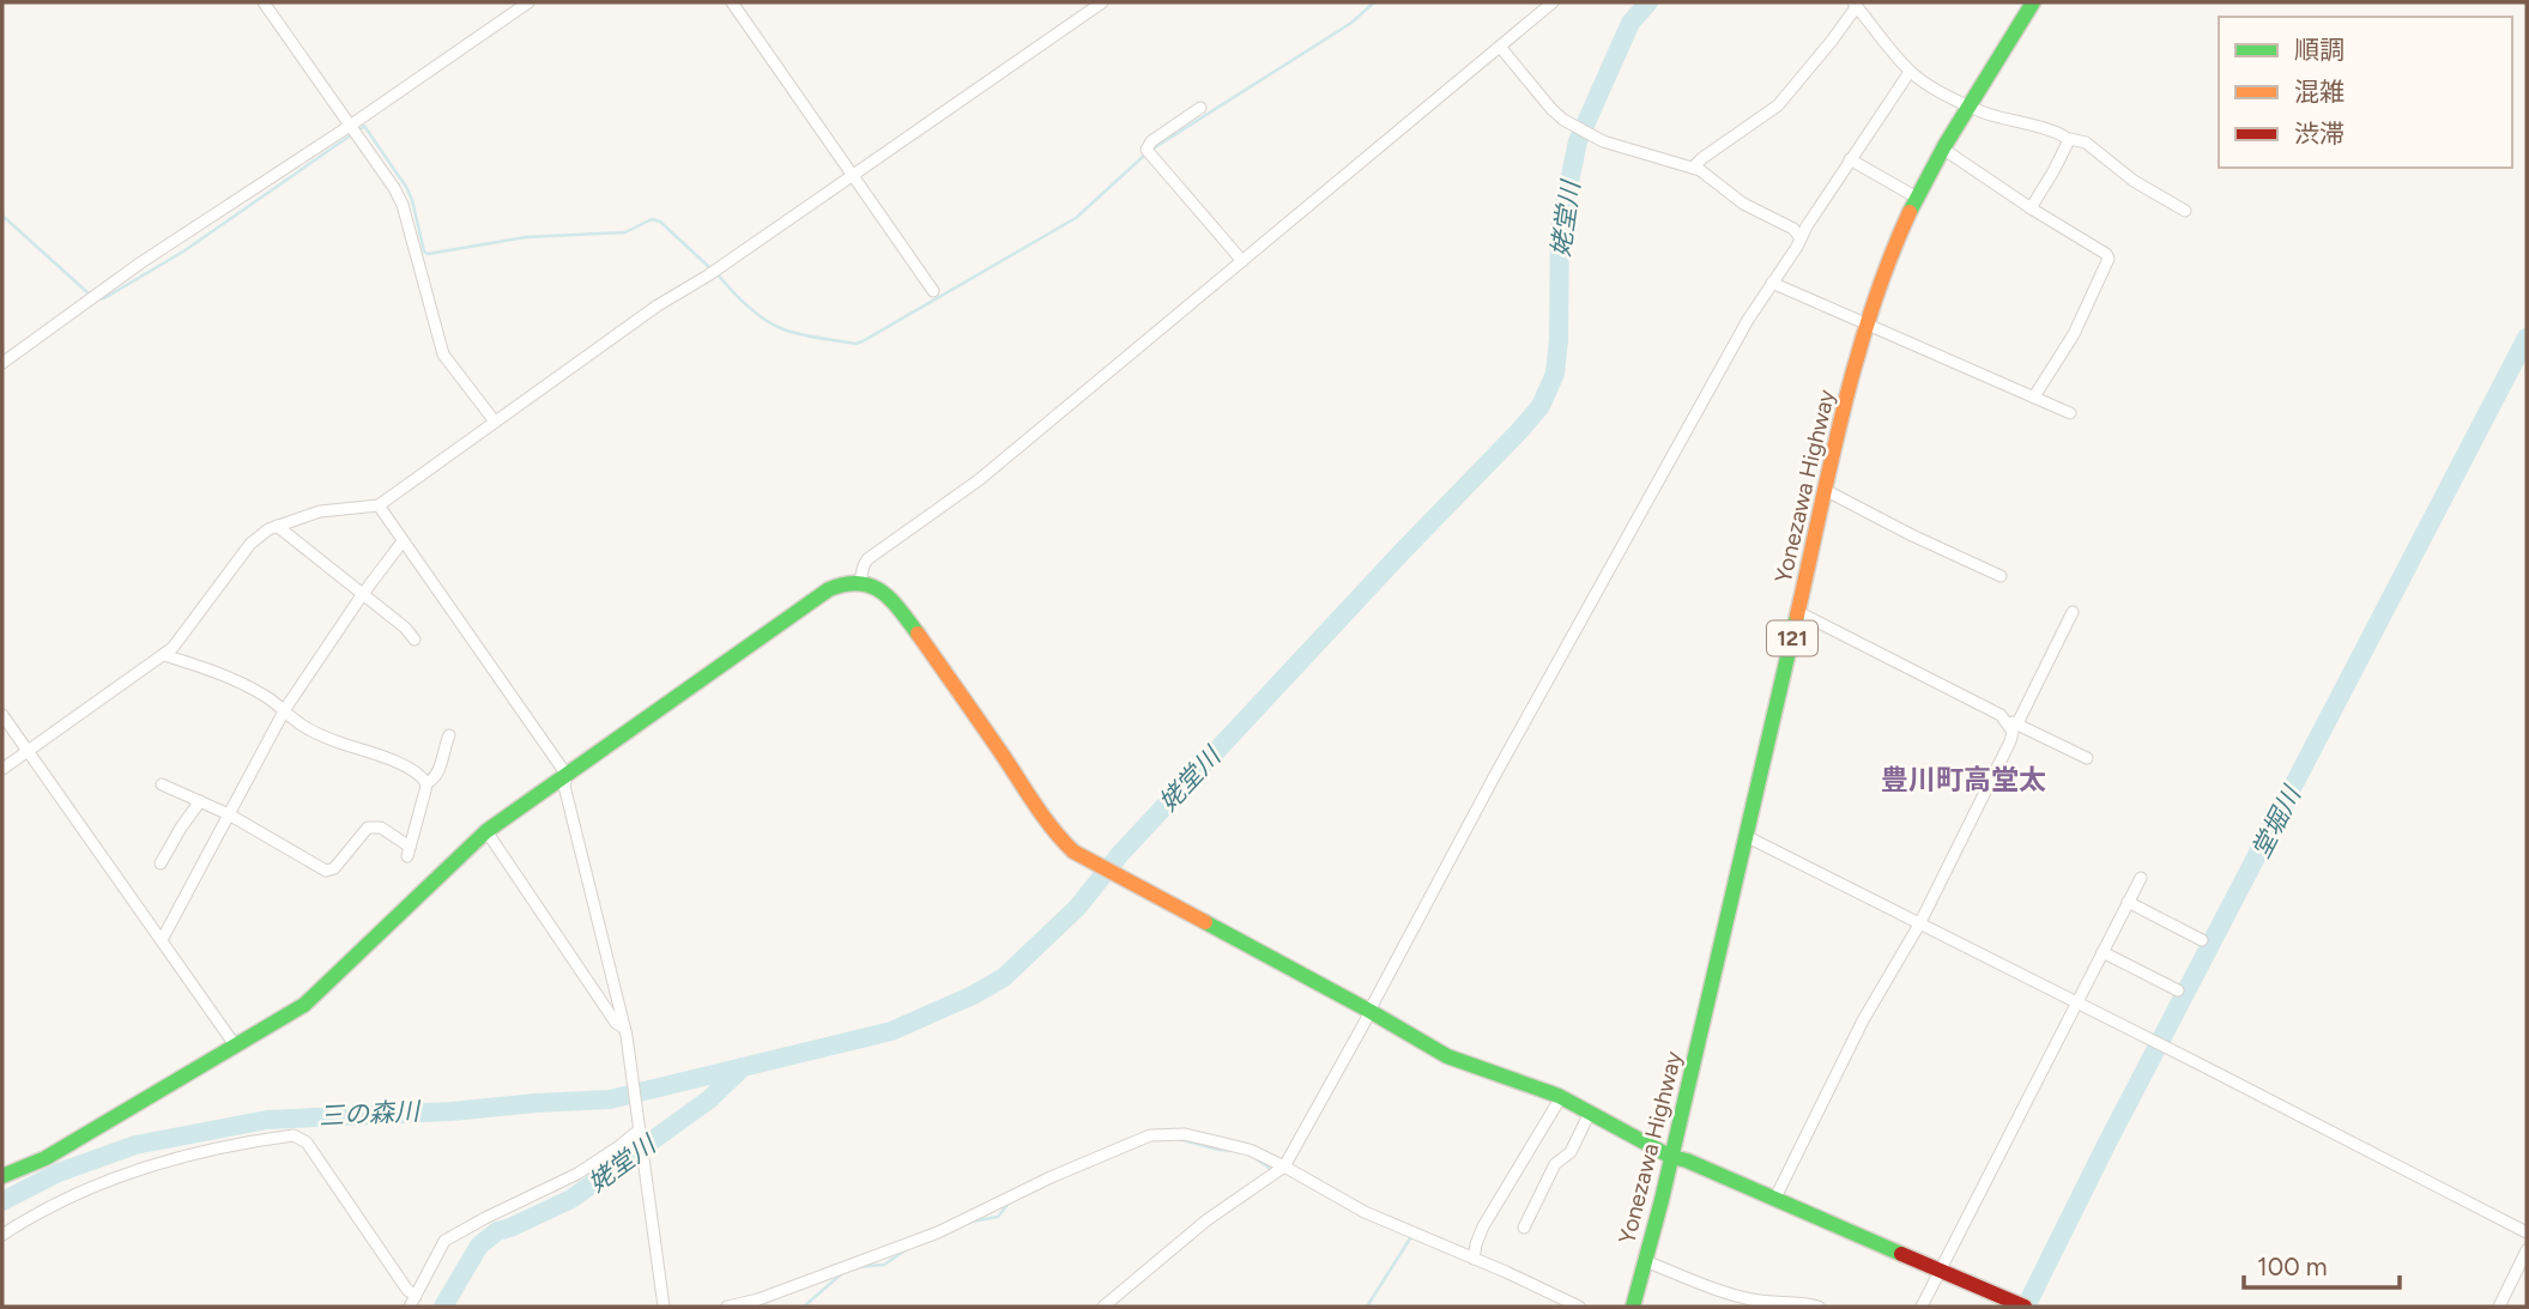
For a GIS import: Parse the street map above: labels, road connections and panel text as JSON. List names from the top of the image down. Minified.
{"streets":{"main road":["Yonezawa Highway","121"]},"districts":["豊川町高堂太"],"water":["姥堂川","堂堀川","三の森川"],"legend":["順調","混雑","渋滞"],"scale_bar":"100 m"}
